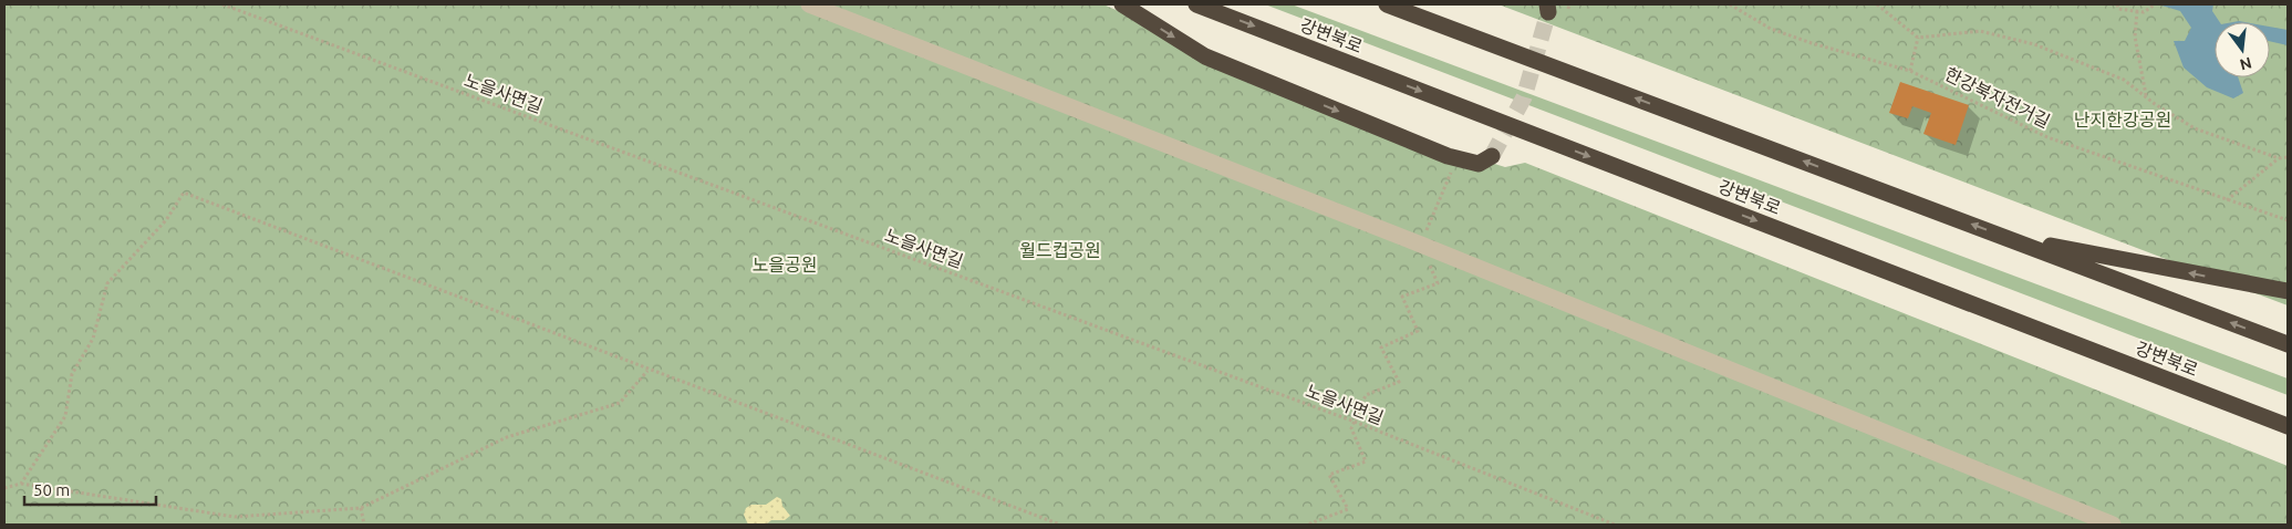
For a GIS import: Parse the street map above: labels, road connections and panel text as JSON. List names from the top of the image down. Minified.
{"streets":{"highway":["강변북로"],"path":["노을사면길","한강북자전거길"]},"parks":["난지한강공원","월드컵공원","노을공원"],"scale_bar":"50 m","north":"bottom"}
